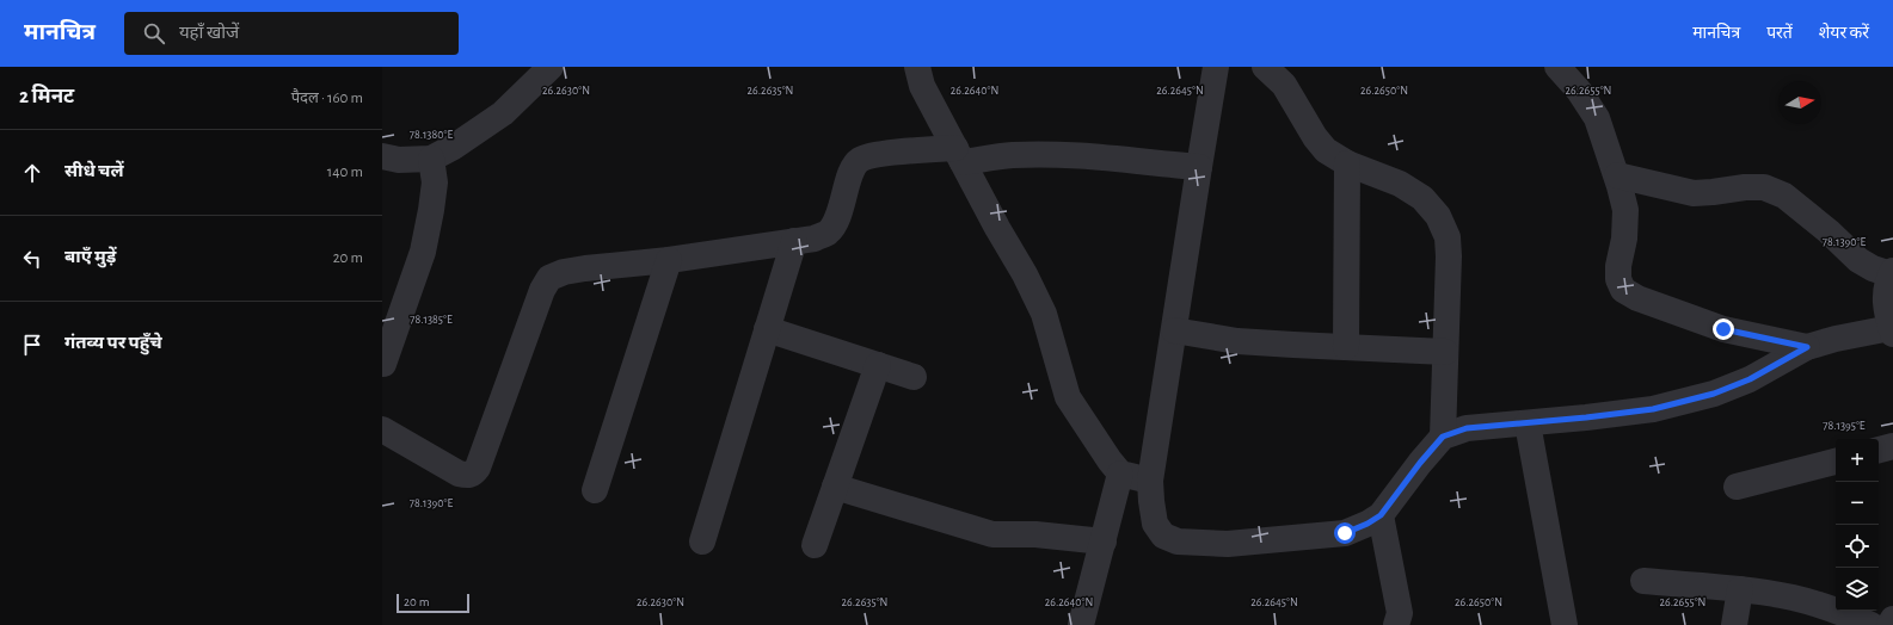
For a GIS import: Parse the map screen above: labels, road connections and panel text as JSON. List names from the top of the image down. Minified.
{"scale_bar":"20 m","north":"right","page":{"header":"मानचित्र","search":"यहाँ खोजें","nav":["मानचित्र","परतें","शेयर करें"],"heading":["2 मिनट","पैदल · 160 m"],"list":[["सीधे चलें","140 m"],["बाएँ मुड़ें","20 m"],"गंतव्य पर पहुँचे"],"map_buttons":["+","−"],"scale":"20 m"},"coordinates":["26.2630°N","26.2635°N","26.2640°N","26.2645°N","26.2650°N","26.2655°N","78.1380°E","78.1390°E","78.1385°E","78.1395°E"]}
